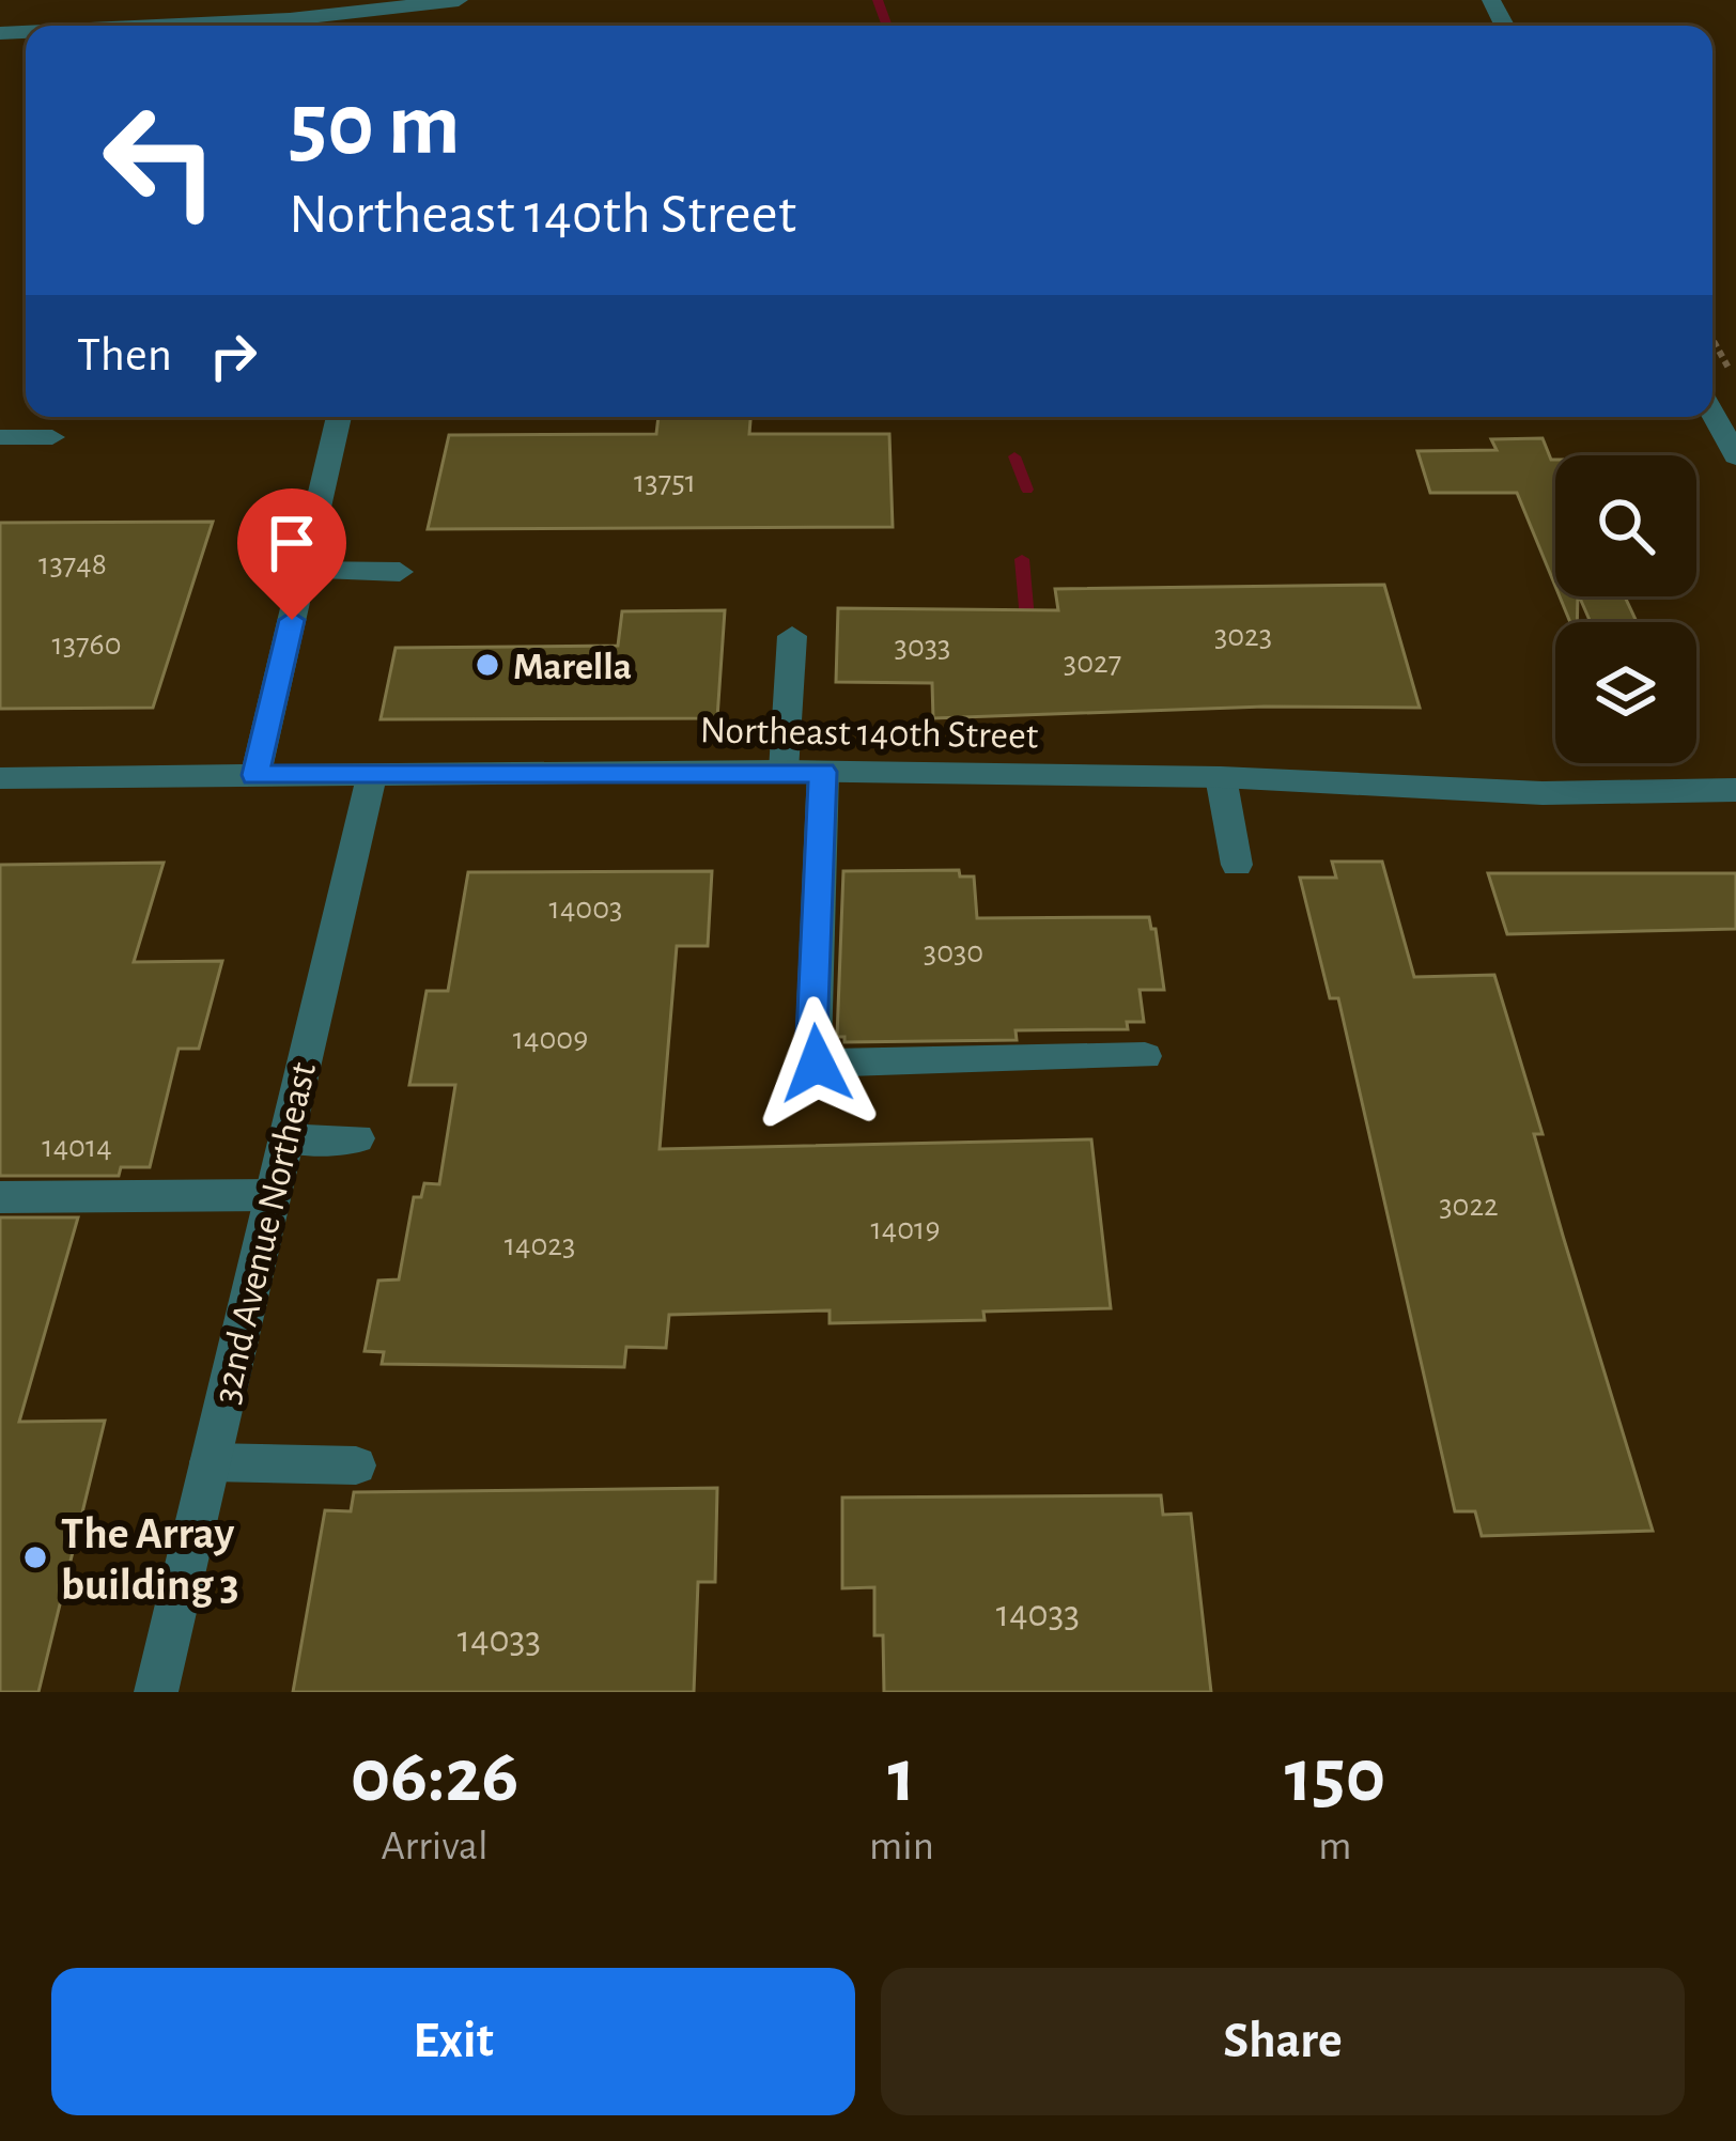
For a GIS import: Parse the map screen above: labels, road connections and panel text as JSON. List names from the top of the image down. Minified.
{"streets":{"street":["Northeast 140th Street","32nd Avenue Northeast"]},"crossings":[["Northeast 140th Street","32nd Avenue Northeast"]],"places":["Marella","The Array building 3"],"house_numbers":["13751","13748","3023","13760","3033","3027","14003","3030","14009","14014","3022","14019","14023","14033","14033"],"page":{"turn":["50 m","Northeast 140th Street"],"then":"Then","eta":["06:26","Arrival","1","min","150","m"],"buttons":["Exit","Share"]}}
